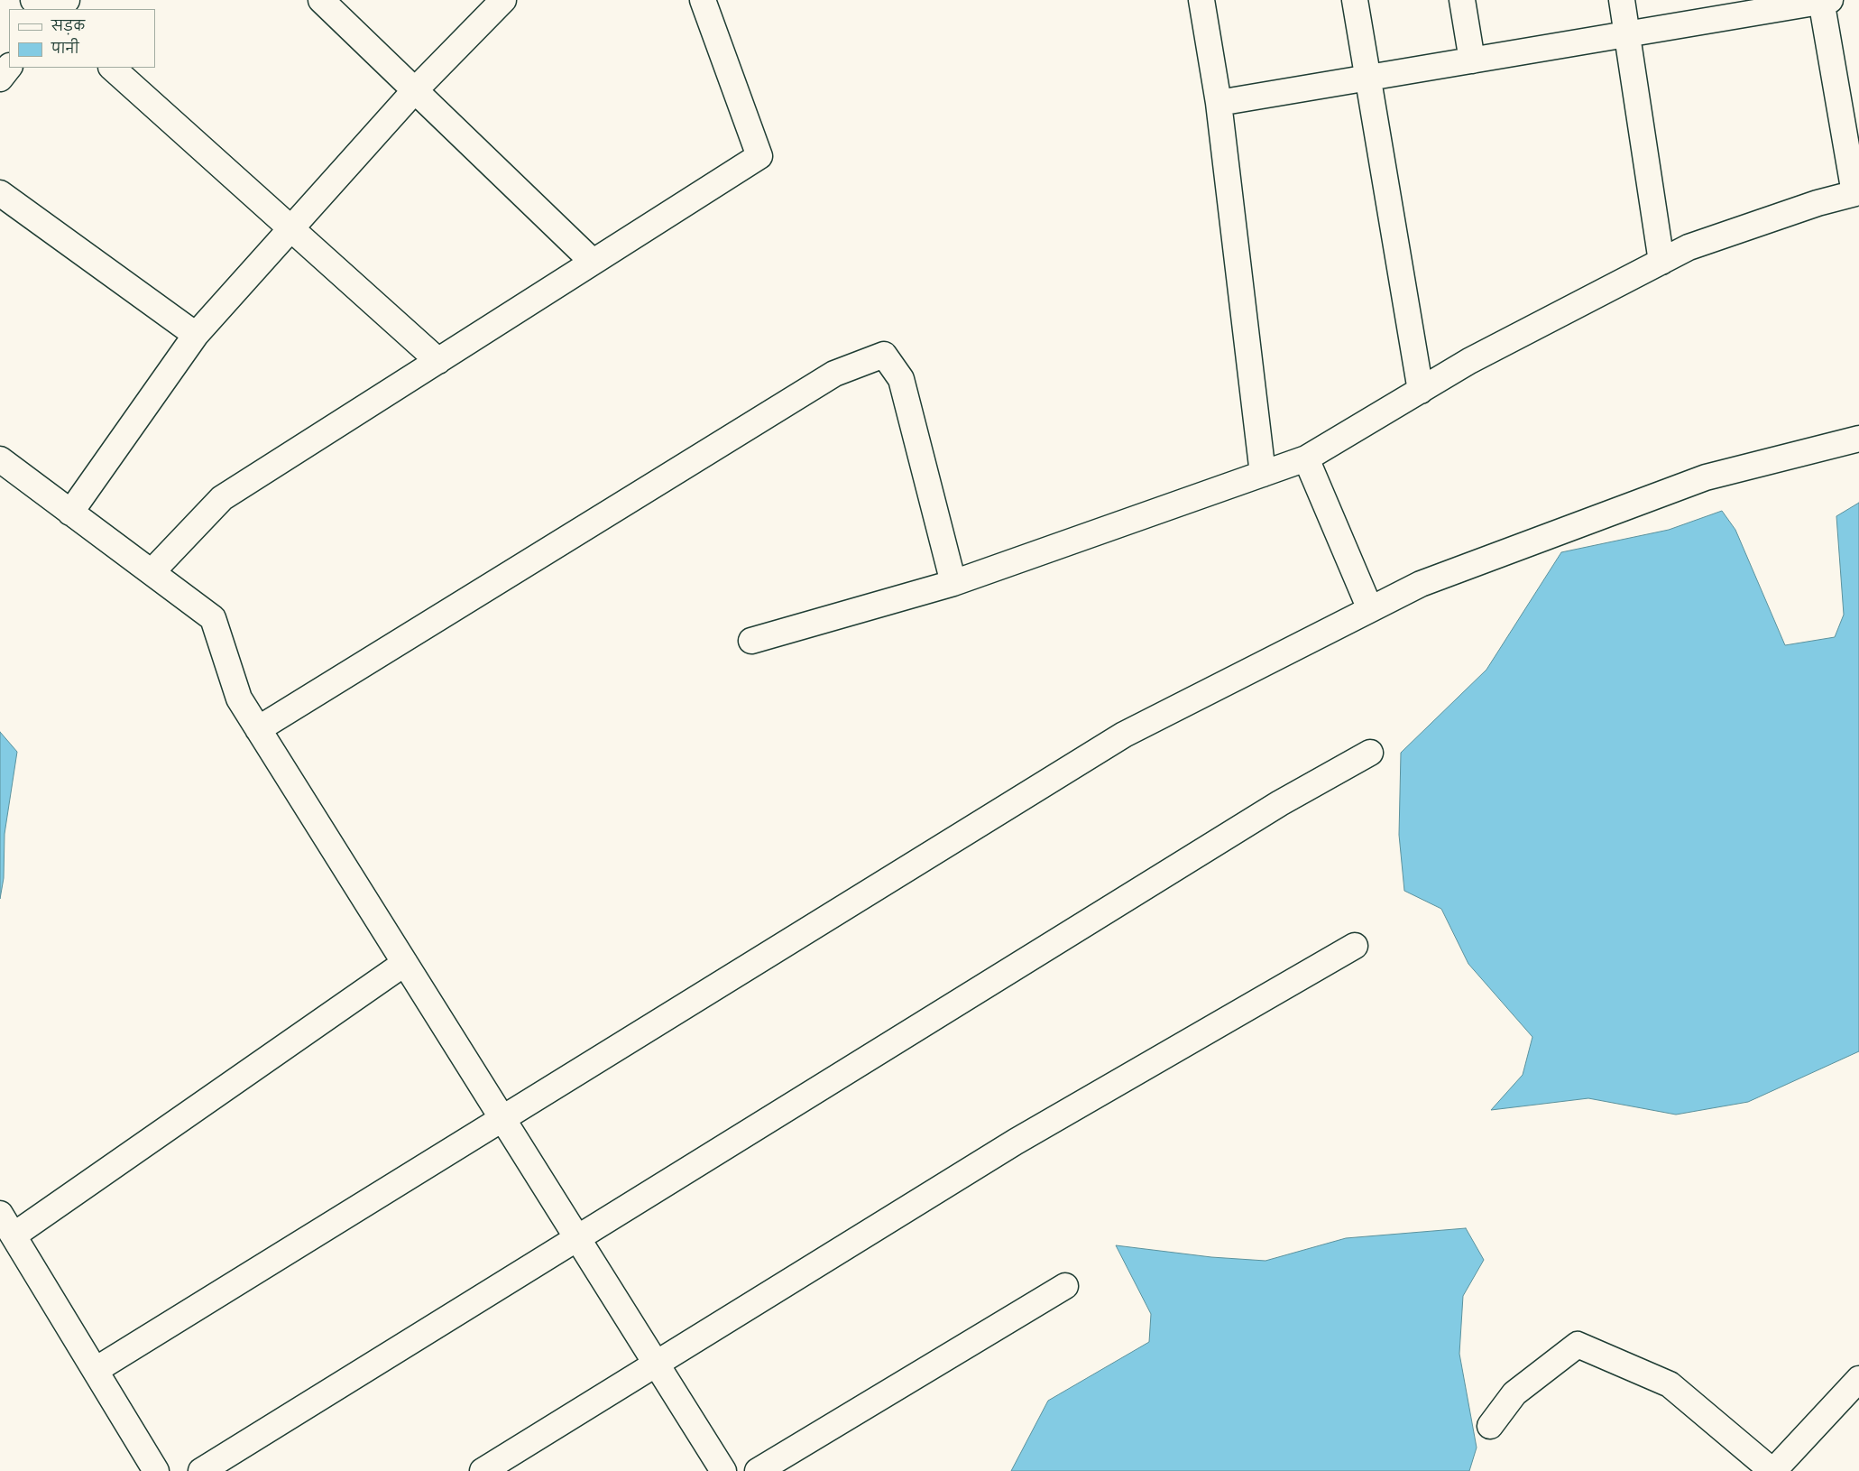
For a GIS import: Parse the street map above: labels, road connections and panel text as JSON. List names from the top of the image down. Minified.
{"legend":["सड़क","पानी"]}
